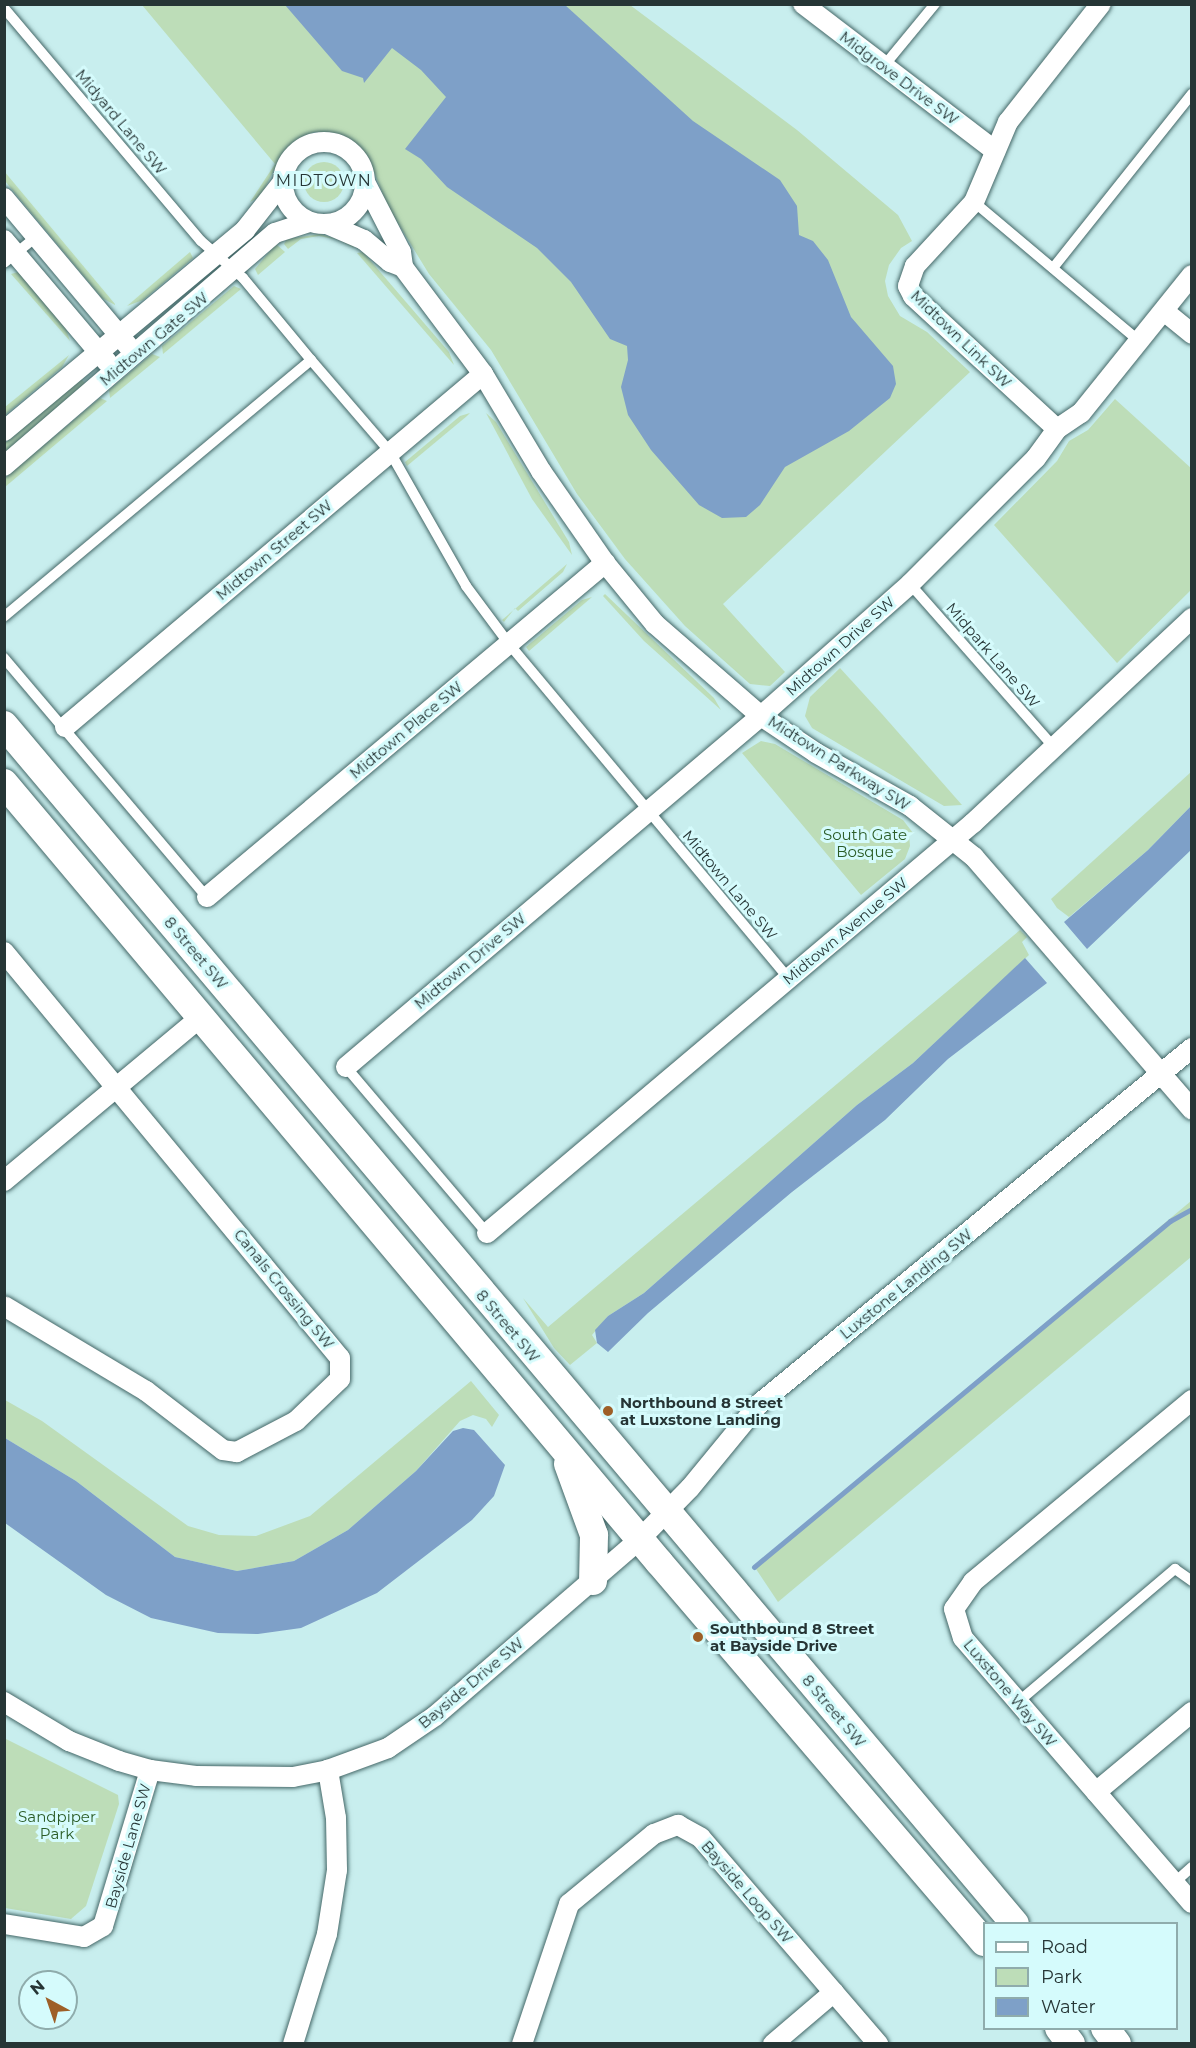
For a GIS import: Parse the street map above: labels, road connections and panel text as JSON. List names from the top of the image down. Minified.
{"streets":{"main road":["8 Street SW"],"street":["Midgrove Drive SW","Midtown Gate SW","Midtown Link SW","Midtown Street SW","Midtown Drive SW","Midtown Place SW","Midtown Parkway SW","Midtown Avenue SW","Luxstone Landing SW","Canals Crossing SW","Bayside Drive SW","Luxstone Way SW","Bayside Lane SW","Bayside Loop SW"],"lane":["Midyard Lane SW","Midpark Lane SW","Midtown Lane SW"]},"crossings":[["Midgrove Drive SW","Midtown Link SW"],["Midyard Lane SW","Midtown Gate SW"],["Midyard Lane SW","Midtown Street SW"],["Midyard Lane SW","Midtown Lane SW"],["Midtown Gate SW","Midtown Parkway SW"],["Midtown Link SW","Midtown Drive SW"],["Midtown Street SW","Midtown Parkway SW"],["Midtown Street SW","Midtown Lane SW"],["Midtown Drive SW","Midpark Lane SW"],["Midtown Drive SW","Midtown Parkway SW"],["Midtown Drive SW","Midtown Lane SW"],["Midpark Lane SW","Midtown Avenue SW"],["Midtown Place SW","Midtown Parkway SW"],["Midtown Place SW","Midtown Lane SW"],["Midtown Parkway SW","Midtown Avenue SW"],["Midtown Parkway SW","Luxstone Landing SW"],["Midtown Lane SW","Midtown Avenue SW"],["8 Street SW","Luxstone Landing SW"],["Luxstone Landing SW","Bayside Drive SW"],["Bayside Drive SW","Bayside Lane SW"]],"districts":["MIDTOWN"],"parks":["South Gate Bosque","Sandpiper Park"],"places":["Northbound 8 Street at Luxstone Landing","Southbound 8 Street at Bayside Drive"],"legend":["Road","Park","Water"],"north":"top left"}
